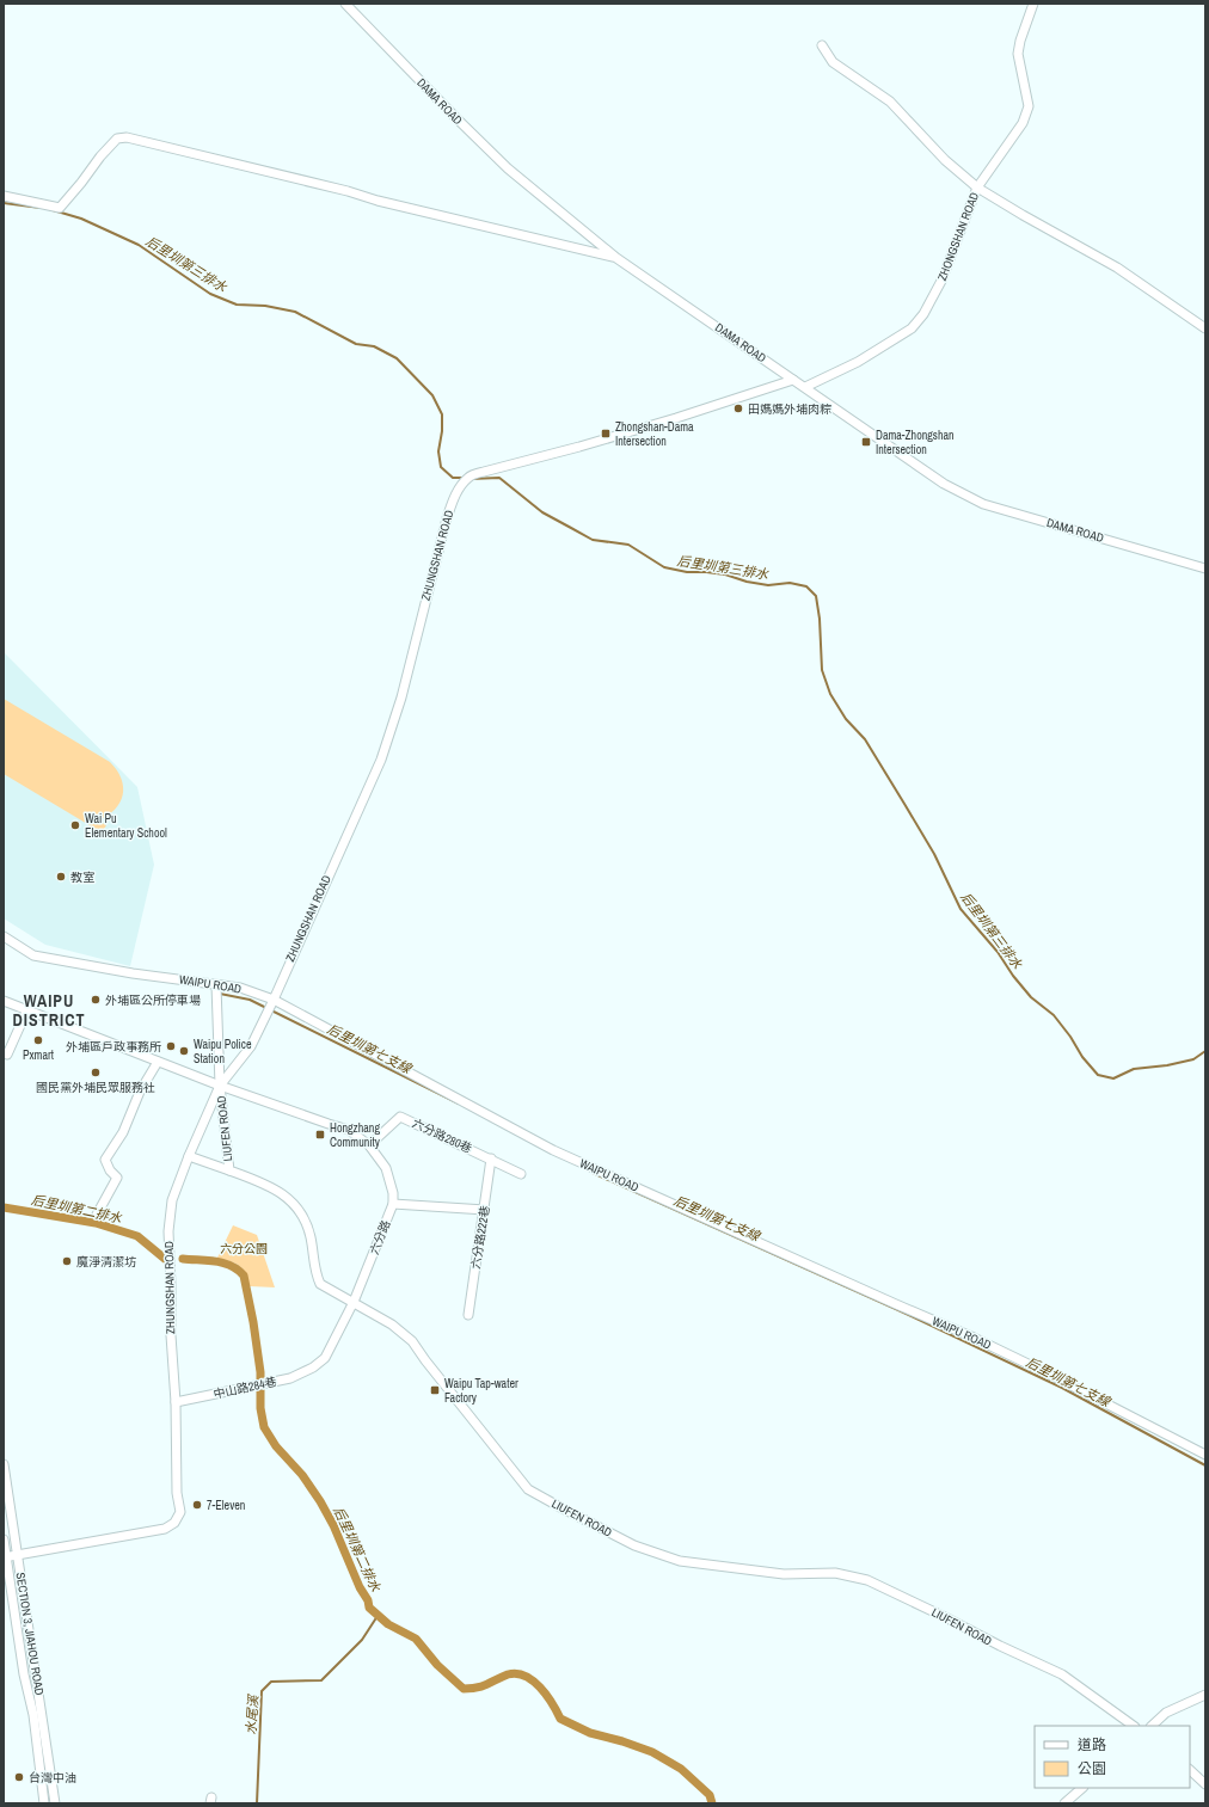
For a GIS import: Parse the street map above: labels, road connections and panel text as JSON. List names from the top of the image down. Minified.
{"streets":{"street":["DAMA ROAD","ZHONGSHAN ROAD","ZHUNGSHAN ROAD","WAIPU ROAD","LIUFEN ROAD","六分路280巷","六分路","六分路222巷","中山路284巷","SECTION 3, JIAHOU ROAD"]},"crossings":[["DAMA ROAD","ZHONGSHAN ROAD"],["DAMA ROAD","ZHUNGSHAN ROAD"],["ZHUNGSHAN ROAD","WAIPU ROAD"],["ZHUNGSHAN ROAD","LIUFEN ROAD"],["ZHUNGSHAN ROAD","中山路284巷"],["ZHUNGSHAN ROAD","SECTION 3, JIAHOU ROAD"],["WAIPU ROAD","LIUFEN ROAD"],["LIUFEN ROAD","六分路"],["六分路280巷","六分路222巷"],["六分路","六分路222巷"],["六分路","中山路284巷"]],"districts":["WAIPU DISTRICT"],"water":["后里圳第三排水","后里圳第七支線","后里圳第二排水","水尾溪"],"parks":["六分公園"],"places":{"other":["田媽媽外埔肉粽","Wai Pu Elementary School","教室","外埔區公所停車場","Pxmart","外埔區戶政事務所","Waipu Police Station","國民黨外埔民眾服務社","魔淨清潔坊","7-Eleven","台灣中油"],"transit":["Zhongshan-Dama Intersection","Dama-Zhongshan Intersection","Hongzhang Community","Waipu Tap-water Factory"]},"legend":["道路","公園"]}
